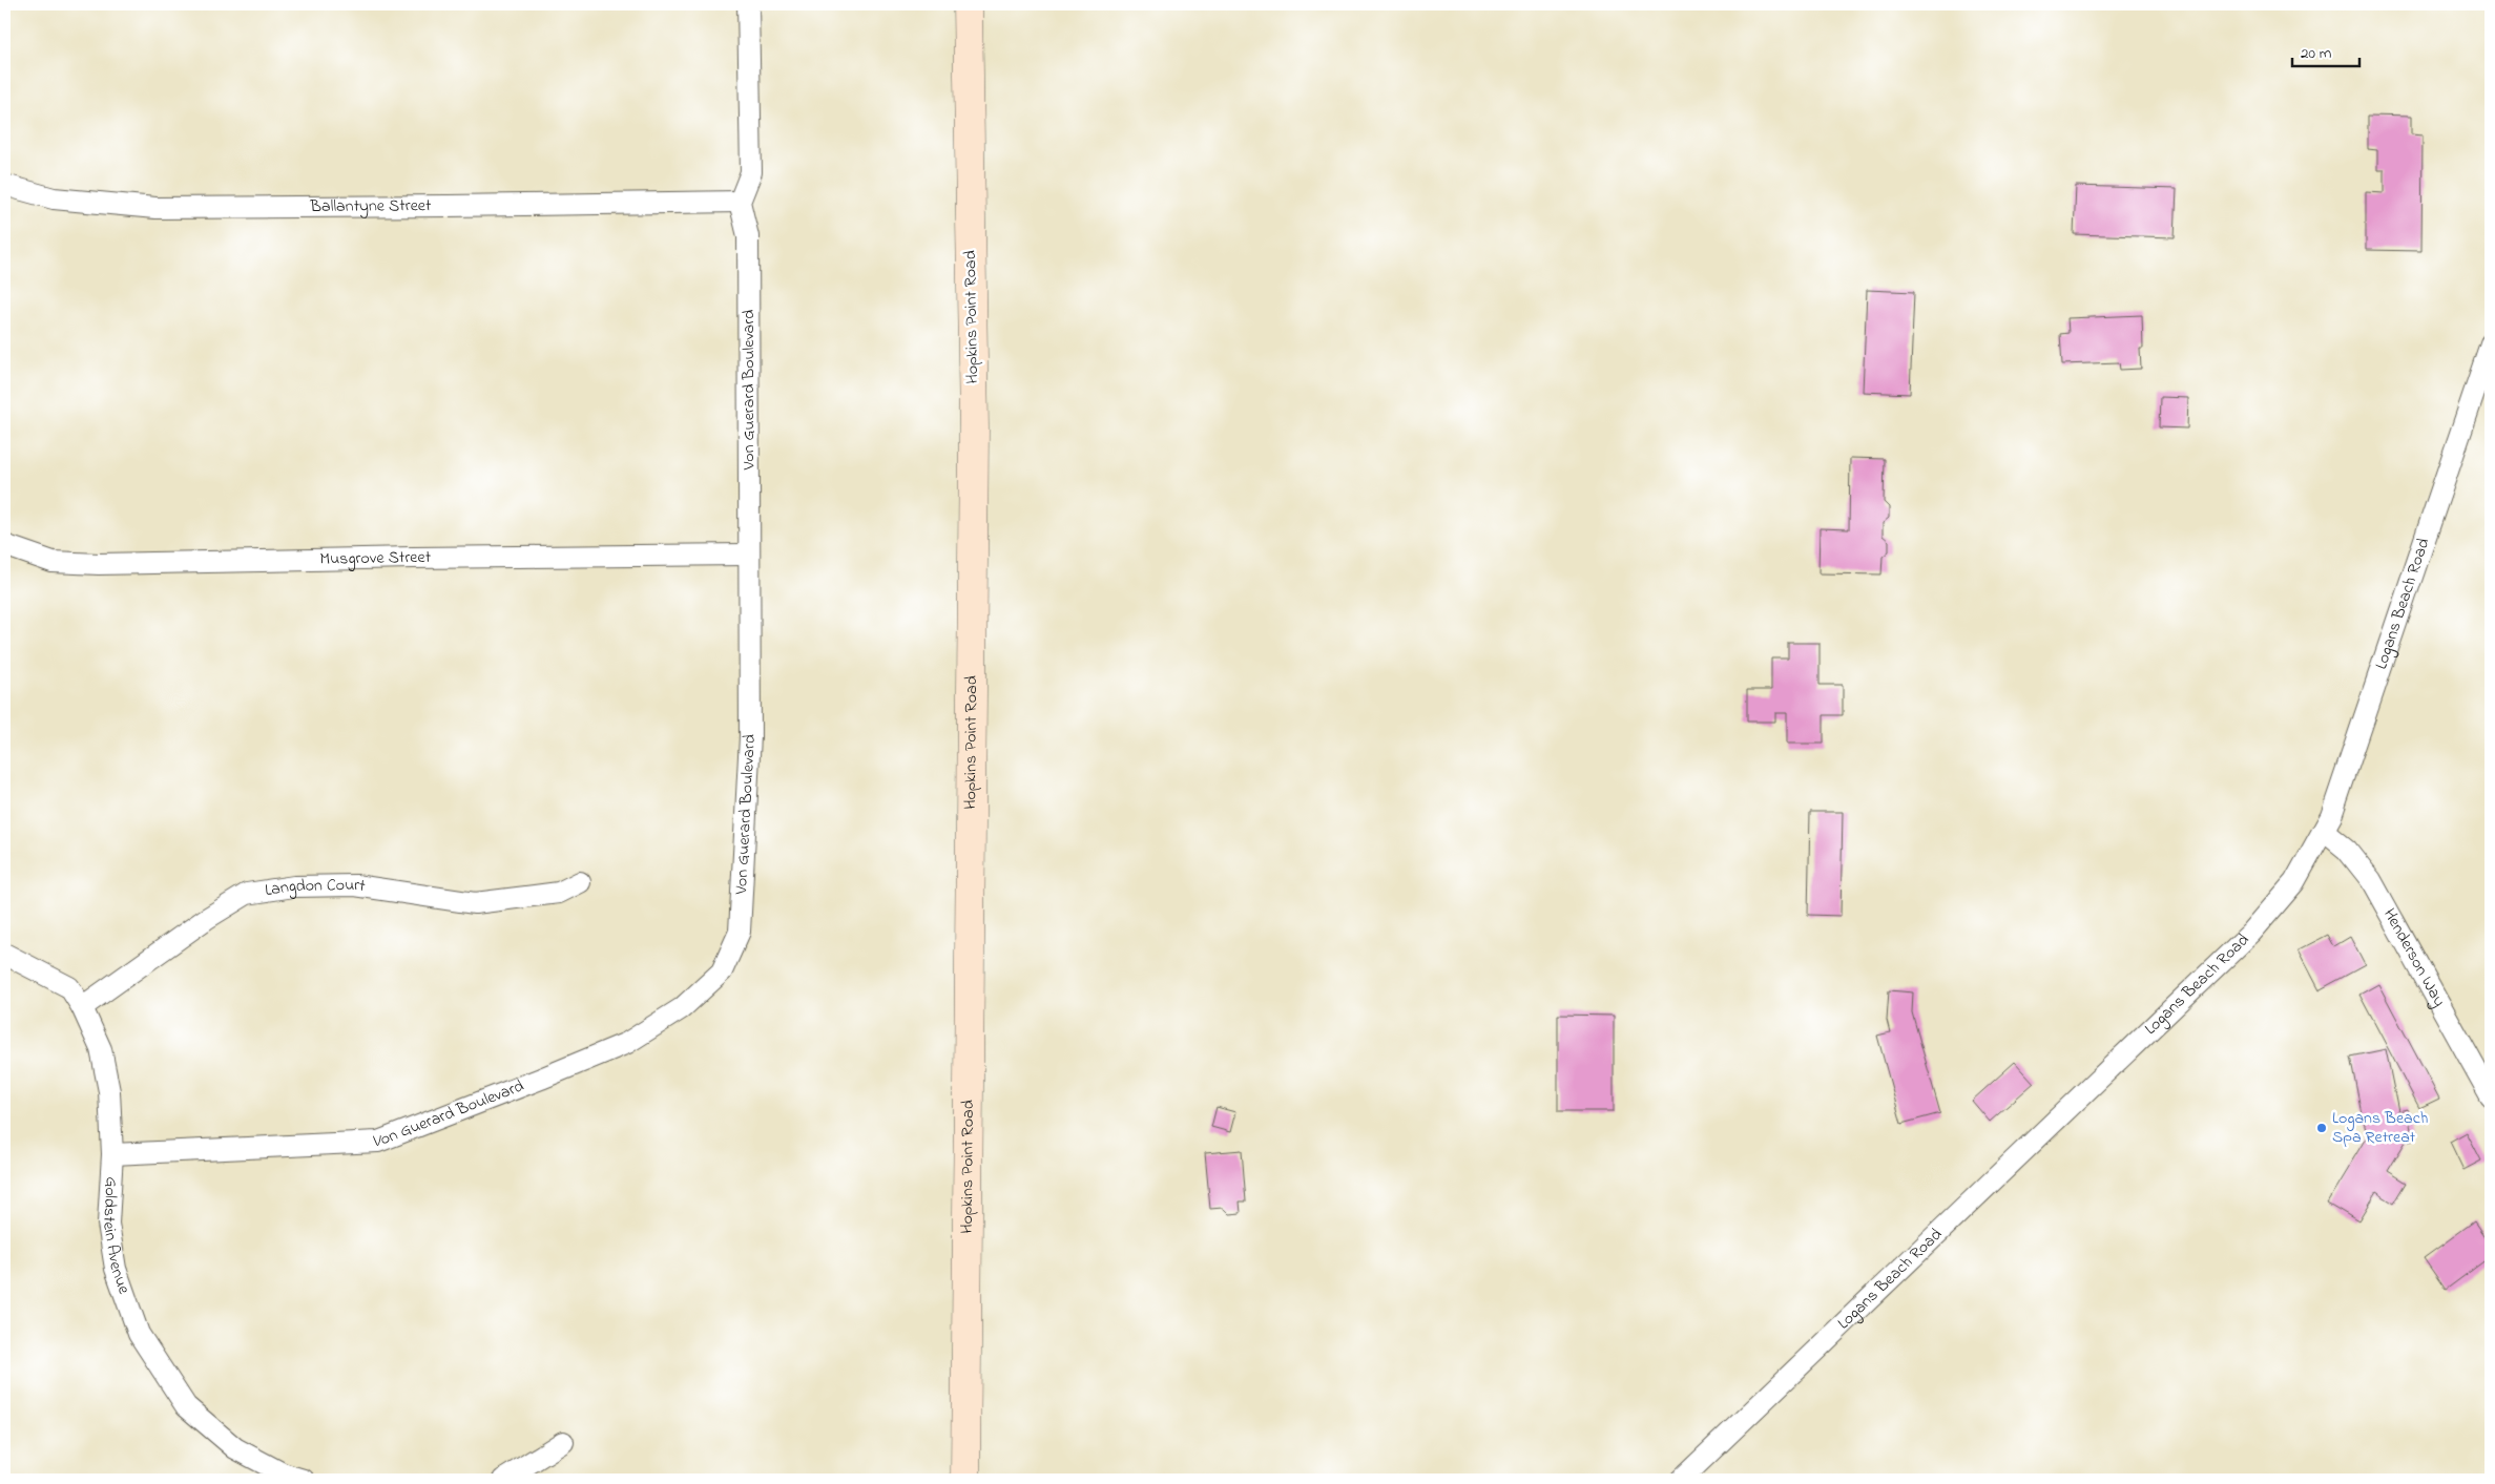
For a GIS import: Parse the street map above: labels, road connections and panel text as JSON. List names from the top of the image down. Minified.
{"streets":{"street":["Ballantyne Street","Hopkins Point Road","Von Guerard Boulevard","Musgrove Street","Logans Beach Road","Langdon Court","Henderson Way","Goldstein Avenue"]},"crossings":[["Ballantyne Street","Von Guerard Boulevard"],["Von Guerard Boulevard","Musgrove Street"],["Von Guerard Boulevard","Goldstein Avenue"],["Logans Beach Road","Henderson Way"],["Langdon Court","Goldstein Avenue"]],"places":["Logans Beach Spa Retreat"],"scale_bar":"20 m"}
